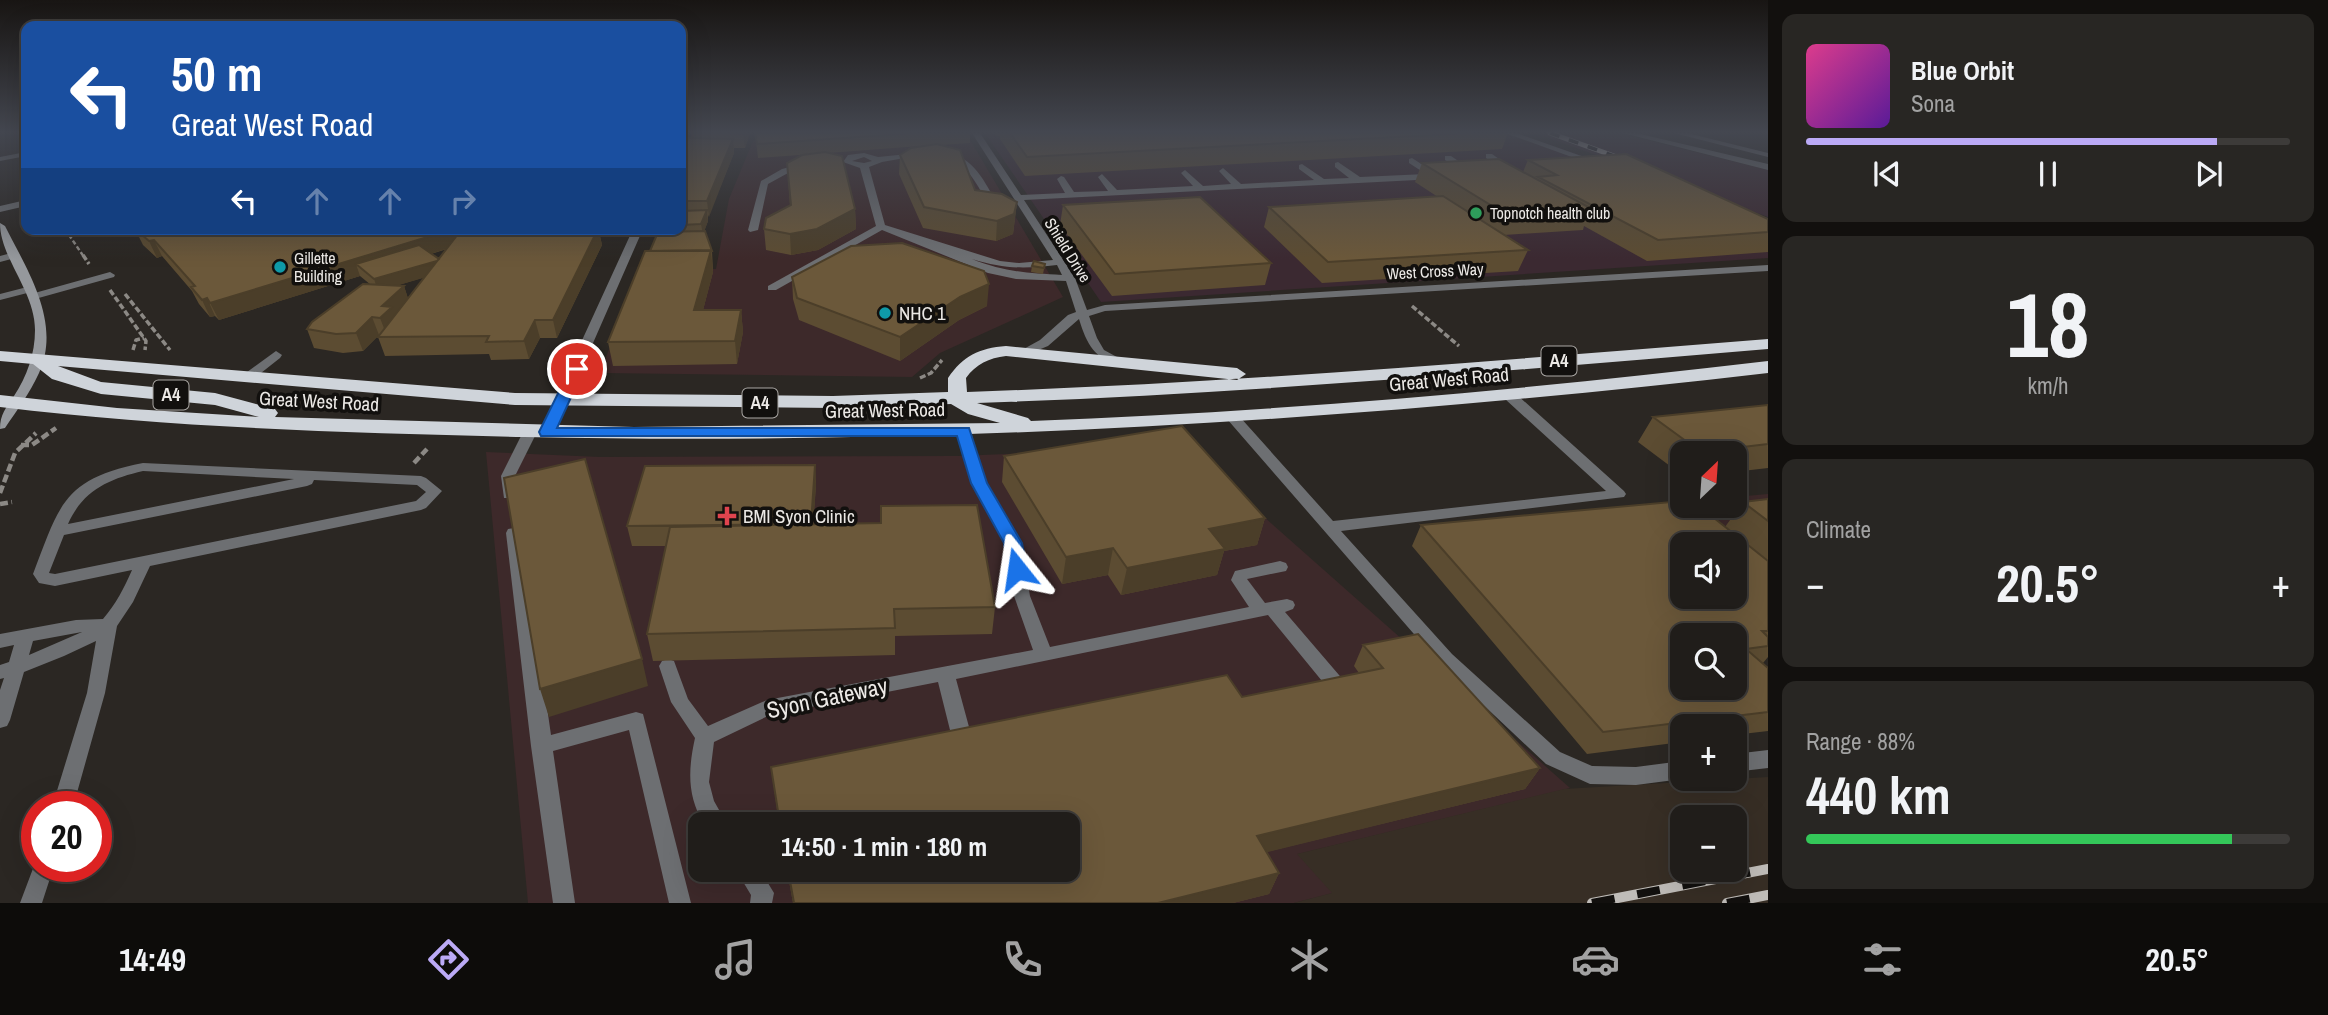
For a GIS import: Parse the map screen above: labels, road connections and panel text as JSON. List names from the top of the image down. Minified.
{"streets":{"highway":["A4","Great West Road"],"street":["Shield Drive","West Cross Way","Syon Gateway"]},"crossings":[["Shield Drive","West Cross Way"],["A4","Great West Road"]],"places":{"other":["Topnotch health club","Gillette Building","NHC 1"],"health":["BMI Syon Clinic"]},"north":"top right","page":{"turn":["50 m","Great West Road"],"song":["Blue Orbit","Sona"],"tile":[["18","km/h"],"Climate",["Range · 88%","440 km"]],"map_buttons":["+","−"],"heat":["−","20.5°","+"],"limit":"20","trip":"14:50 · 1 min · 180 m","tabs":["14:49","20.5°"]}}
